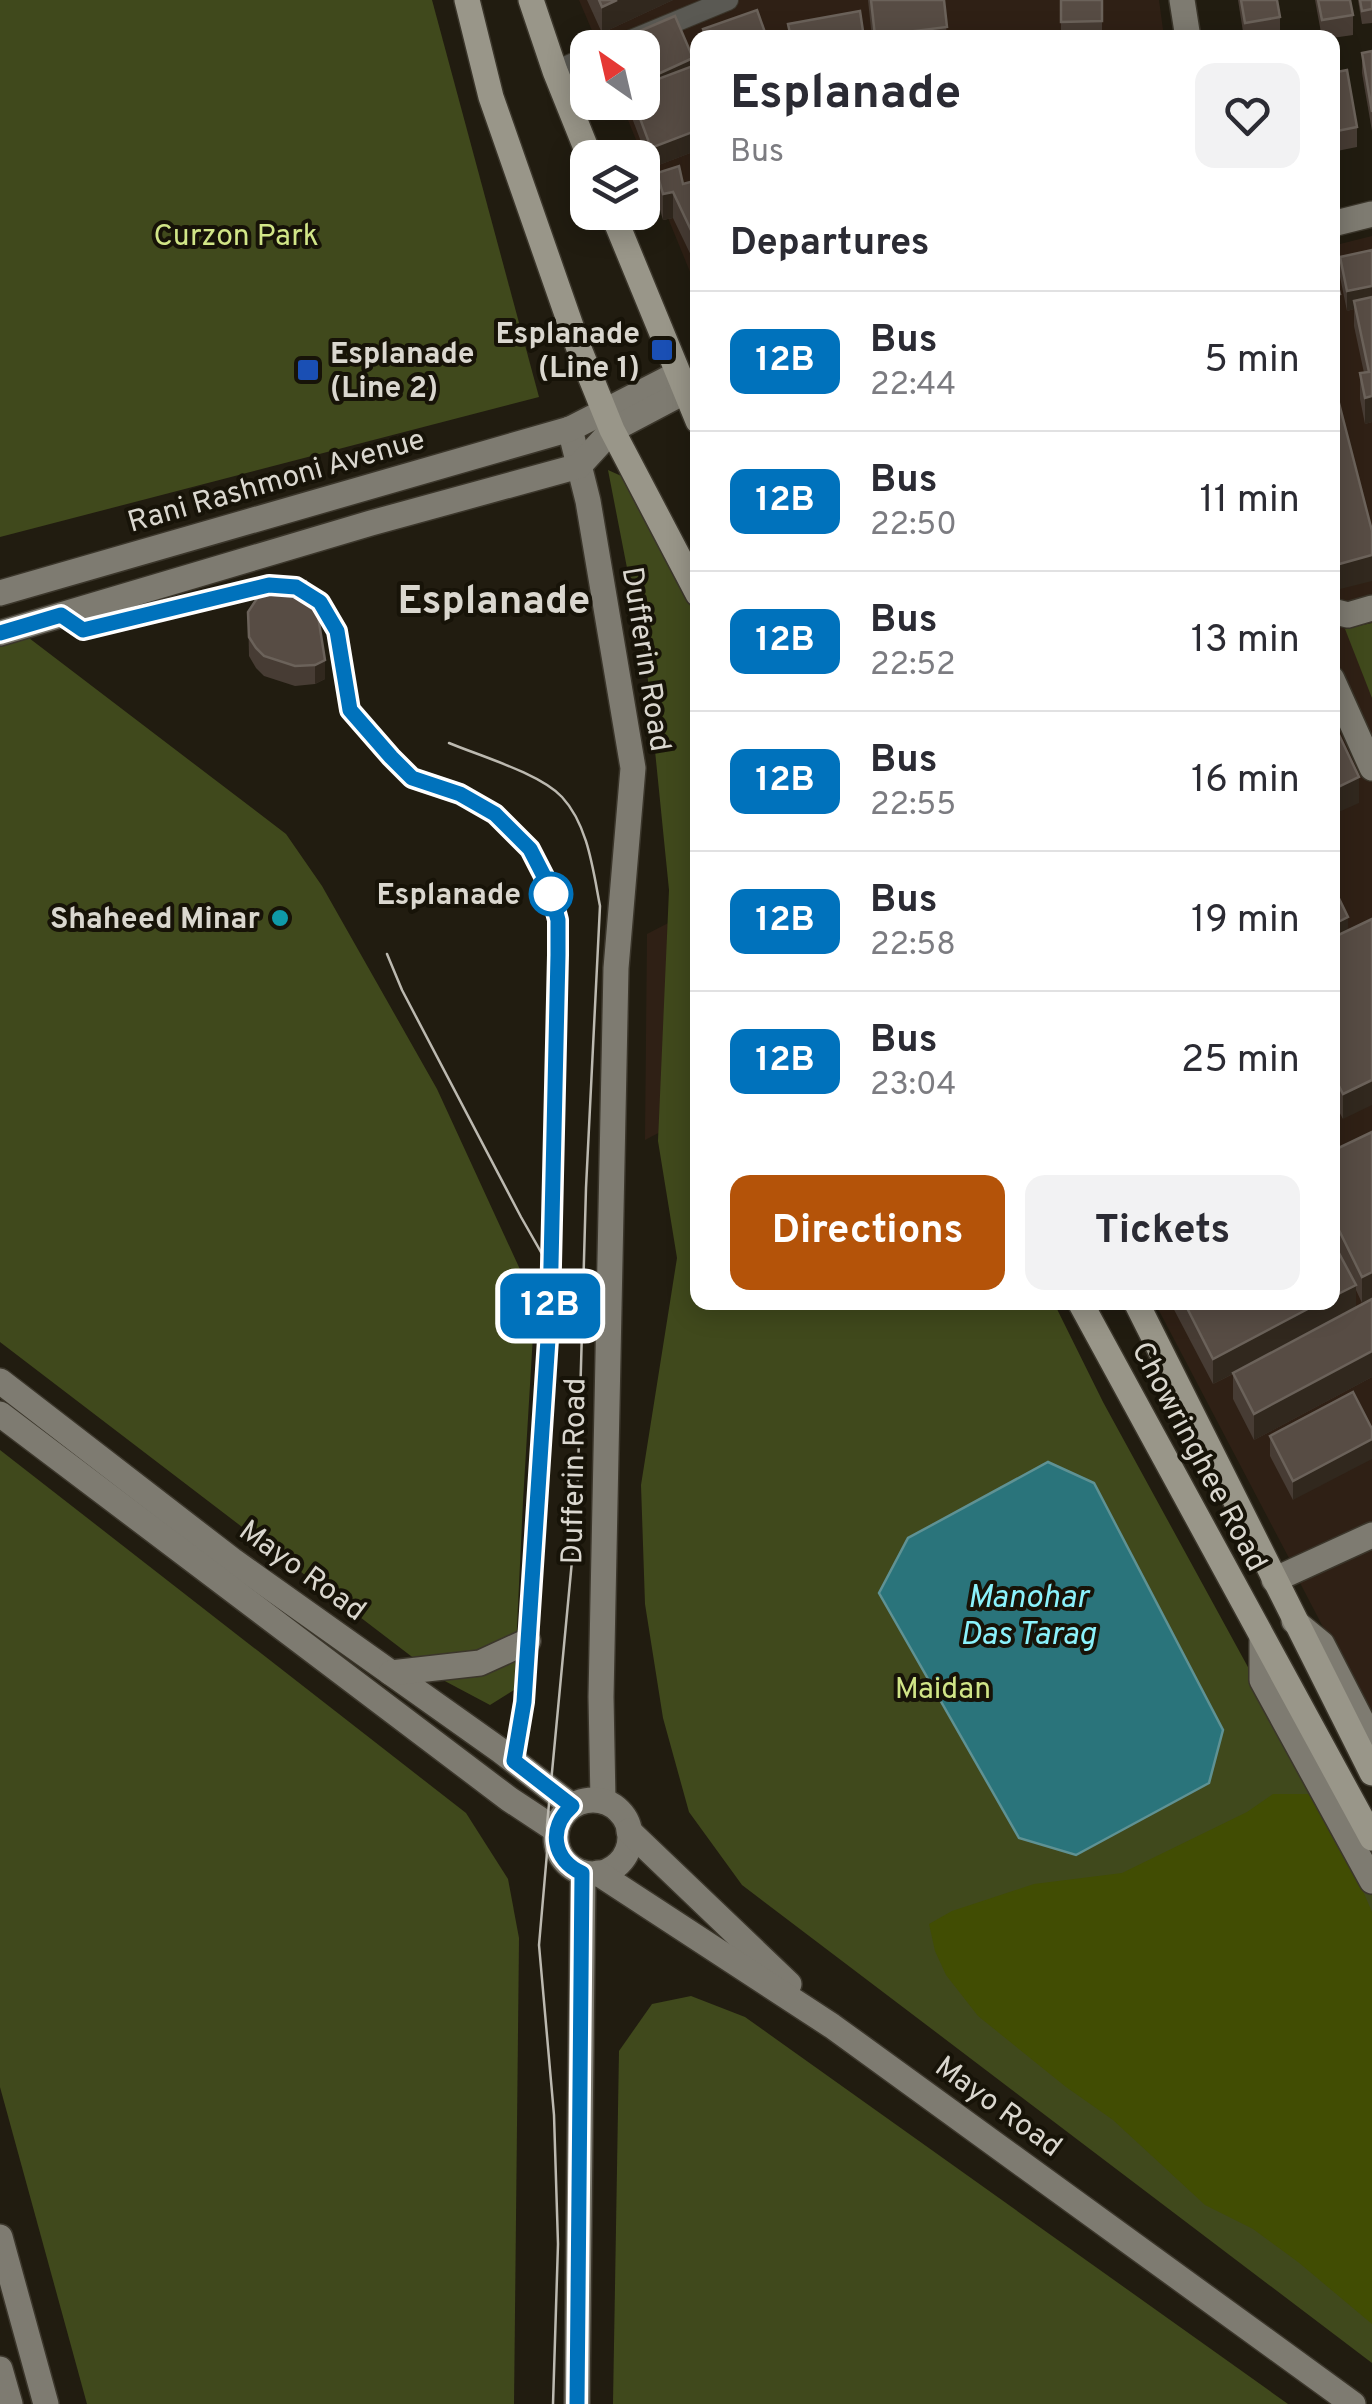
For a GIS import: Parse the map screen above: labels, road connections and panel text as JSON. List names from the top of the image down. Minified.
{"streets":{"main road":["Rani Rashmoni Avenue","Dufferin Road","Chowringhee Road","Mayo Road"]},"crossings":[["Rani Rashmoni Avenue","Dufferin Road"],["Dufferin Road","Mayo Road"]],"districts":["Esplanade"],"water":["Manohar Das Tarag"],"parks":["Curzon Park","Maidan"],"places":{"transit":["Esplanade (Line 1)","Esplanade (Line 2)"],"other":["Esplanade","Shaheed Minar"]},"lines":["bus line 12B"],"north":"top left","page":{"on_map":"12B","heading":[["Esplanade","Bus"],"Departures"],"list":[{"mark":"12B","name":"Bus","note":"22:44","value":"5 min"},{"mark":"12B","name":"Bus","note":"22:50","value":"11 min"},{"mark":"12B","name":"Bus","note":"22:52","value":"13 min"},{"mark":"12B","name":"Bus","note":"22:55","value":"16 min"},{"mark":"12B","name":"Bus","note":"22:58","value":"19 min"},{"mark":"12B","name":"Bus","note":"23:04","value":"25 min"}],"buttons":["Directions","Tickets"]}}
